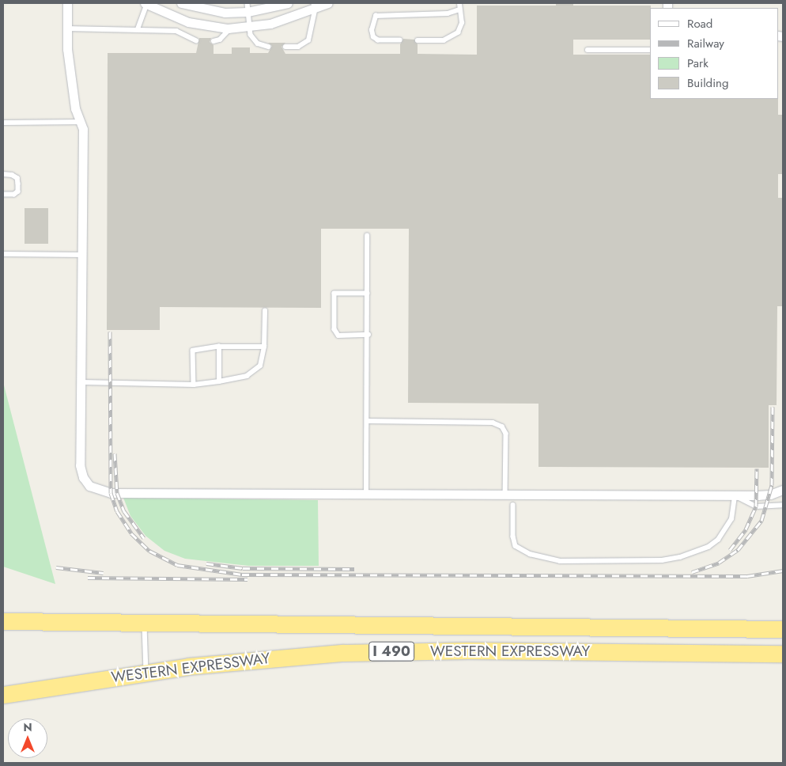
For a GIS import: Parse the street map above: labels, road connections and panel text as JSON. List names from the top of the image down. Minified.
{"streets":{"highway":["I 490","WESTERN EXPRESSWAY"]},"legend":["Road","Railway","Park","Building"],"north":"top"}
